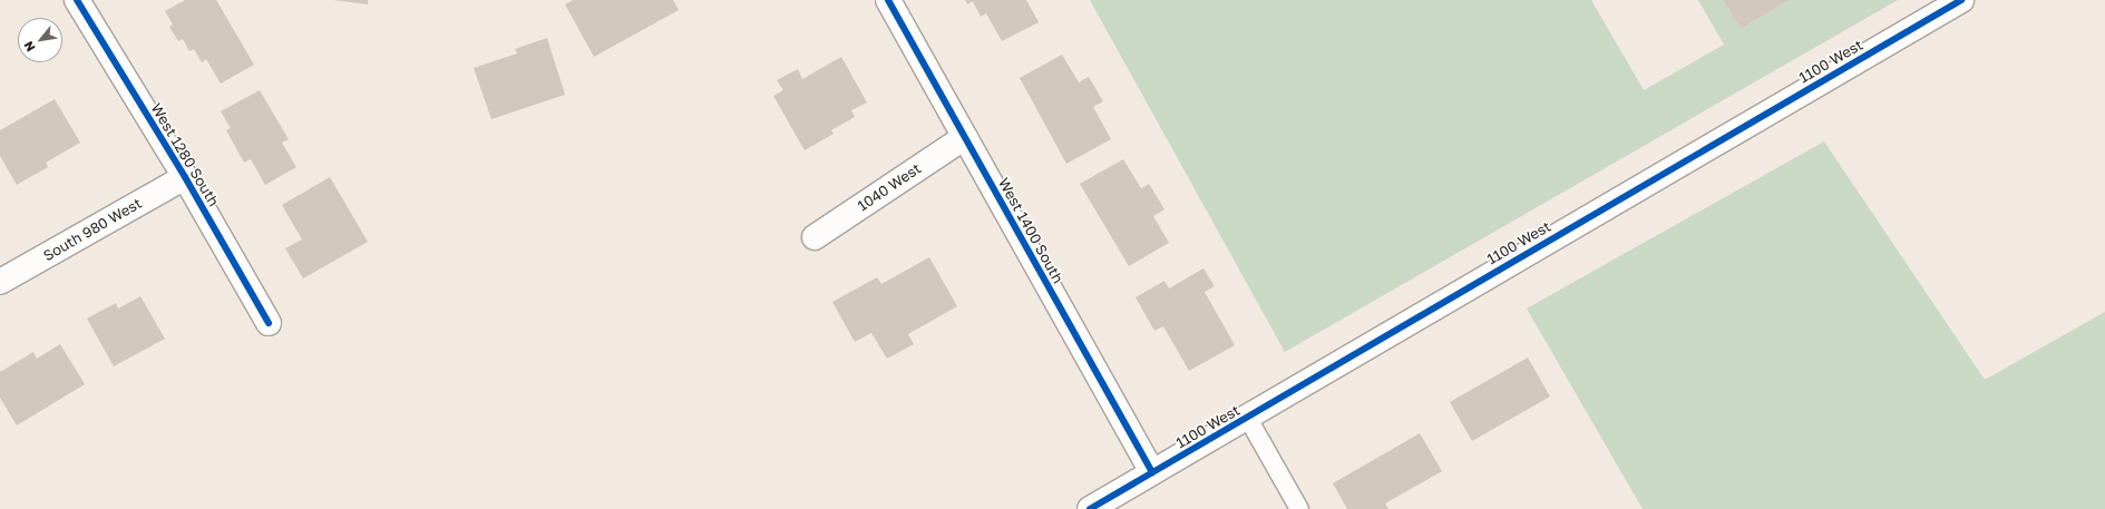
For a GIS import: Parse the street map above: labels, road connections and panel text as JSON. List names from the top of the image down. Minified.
{"streets":{"street":["1100 West","West 1280 South","1040 West","South 980 West","West 1400 South"]},"crossings":[["1100 West","West 1400 South"],["West 1280 South","South 980 West"],["1040 West","West 1400 South"]],"north":"bottom left"}
